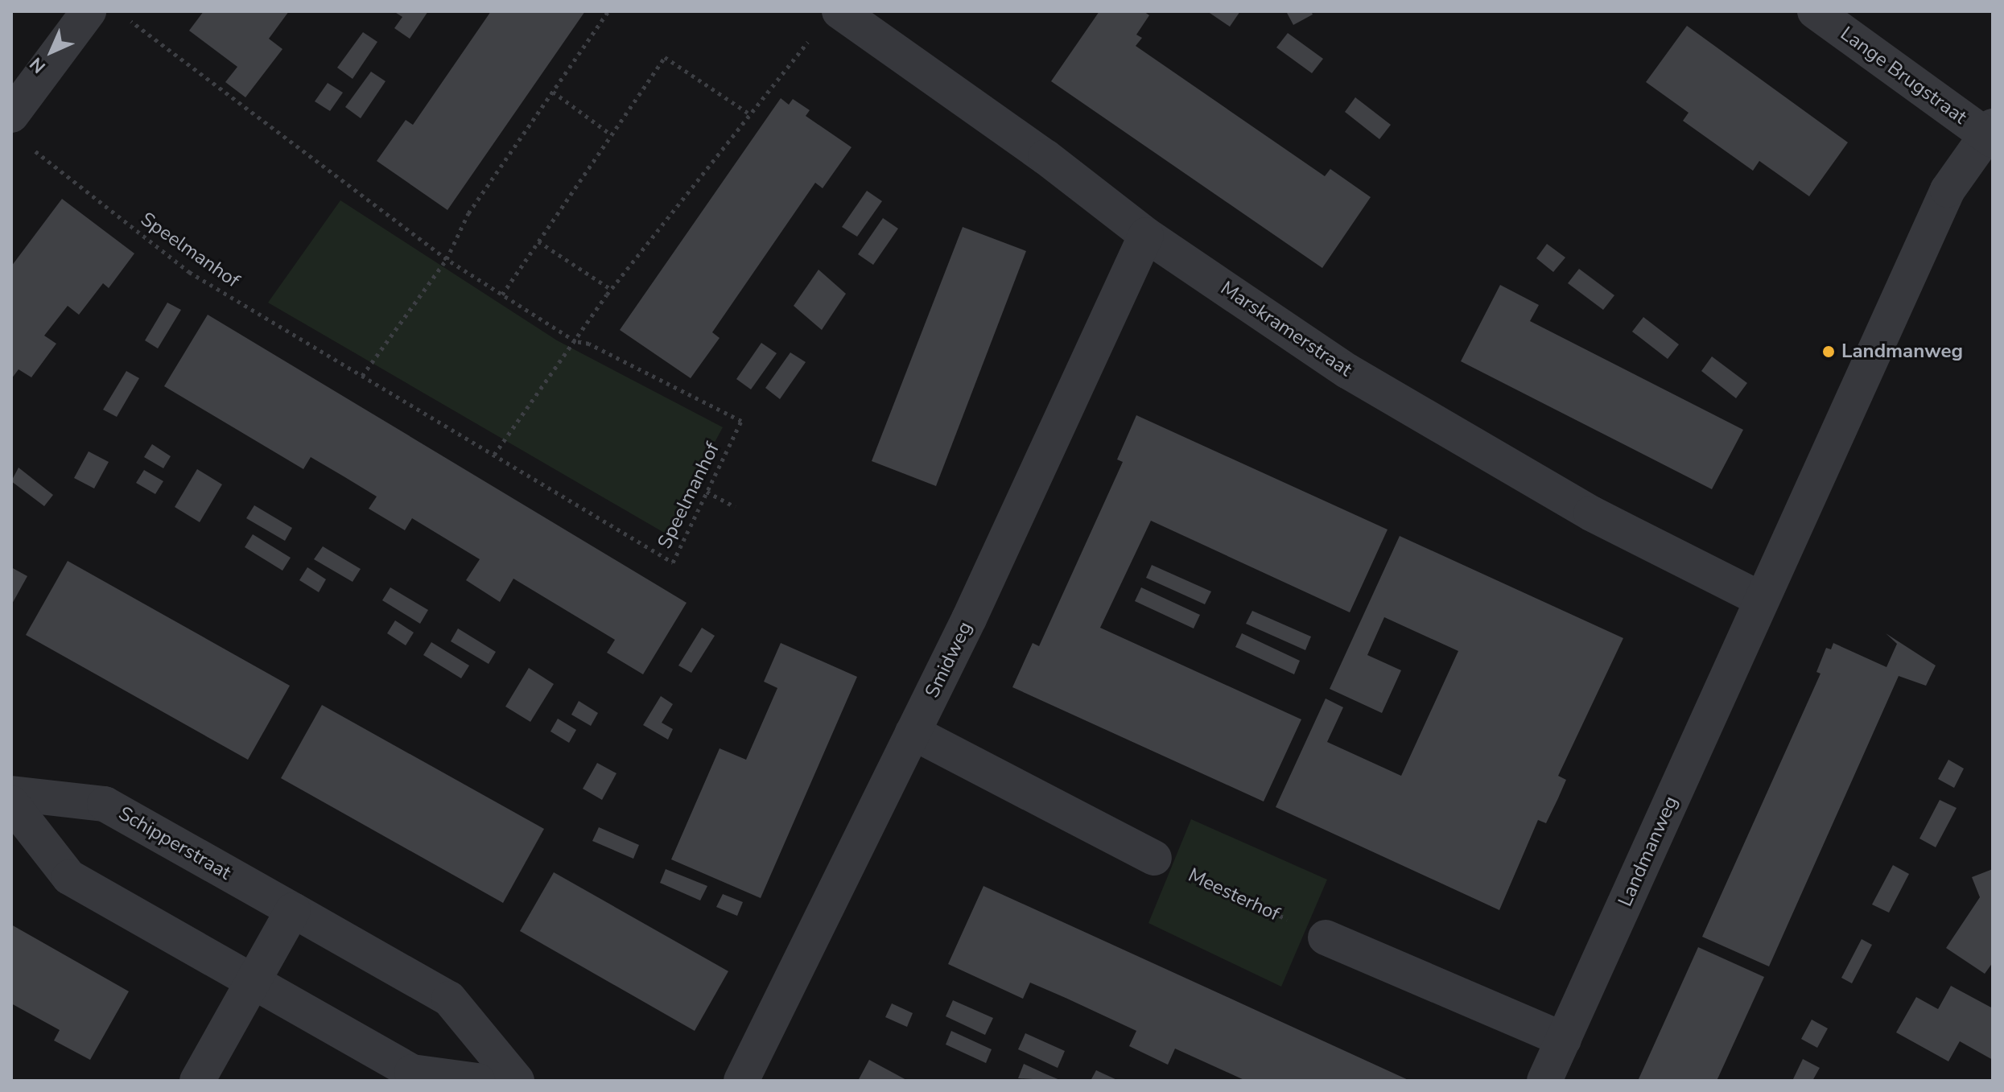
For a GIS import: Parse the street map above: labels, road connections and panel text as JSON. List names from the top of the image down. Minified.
{"streets":{"street":["Lange Brugstraat","Marskramerstraat","Smidweg","Schipperstraat","Landmanweg"],"path":["Speelmanhof","Meesterhof"]},"crossings":[["Lange Brugstraat","Landmanweg"],["Marskramerstraat","Smidweg"],["Marskramerstraat","Landmanweg"]],"places":["Landmanweg"],"north":"bottom left"}
